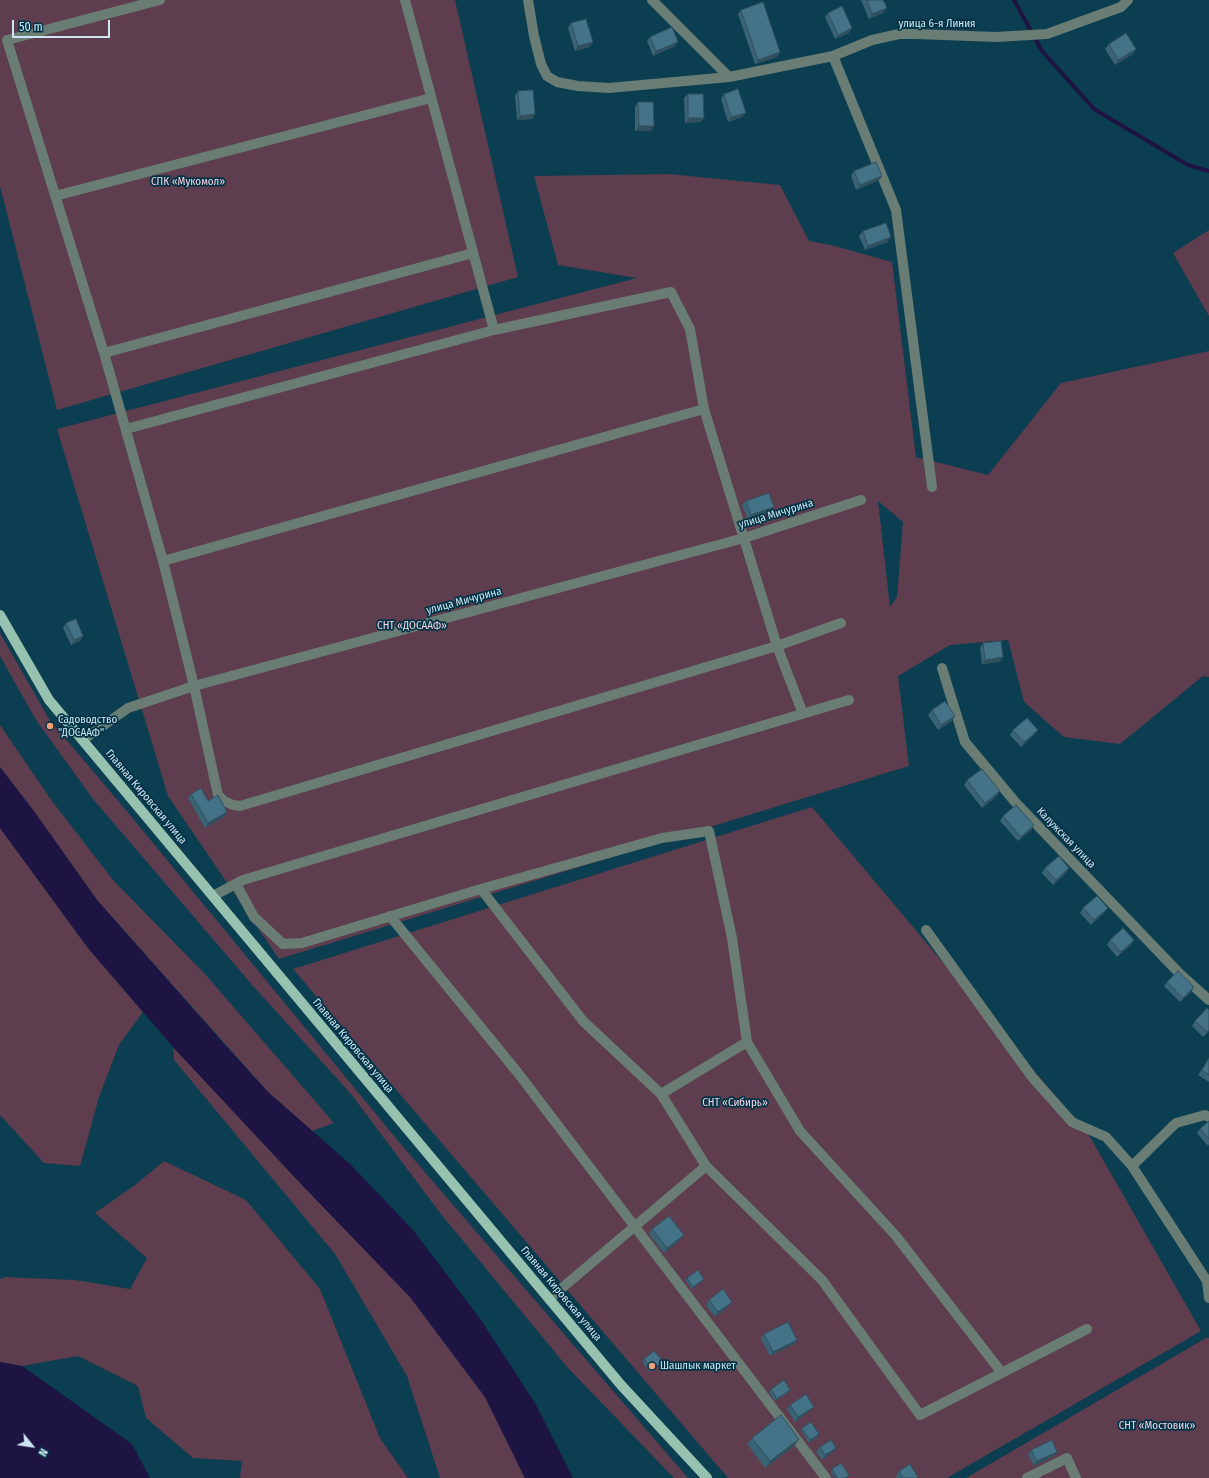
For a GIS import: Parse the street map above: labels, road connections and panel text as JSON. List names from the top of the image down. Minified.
{"streets":{"main road":["Главная Кировская улица"],"street":["улица 6-я Линия","улица Мичурина","Калужская улица"]},"crossings":[["улица Мичурина","Главная Кировская улица"]],"parks":["СПК «Мукомол»","СНТ «ДОСААФ»","СНТ «Сибирь»","СНТ «Мостовик»"],"places":["Садоводство \"ДОСААФ\"","Шашлык маркет"],"scale_bar":"50 m","north":"bottom right"}
